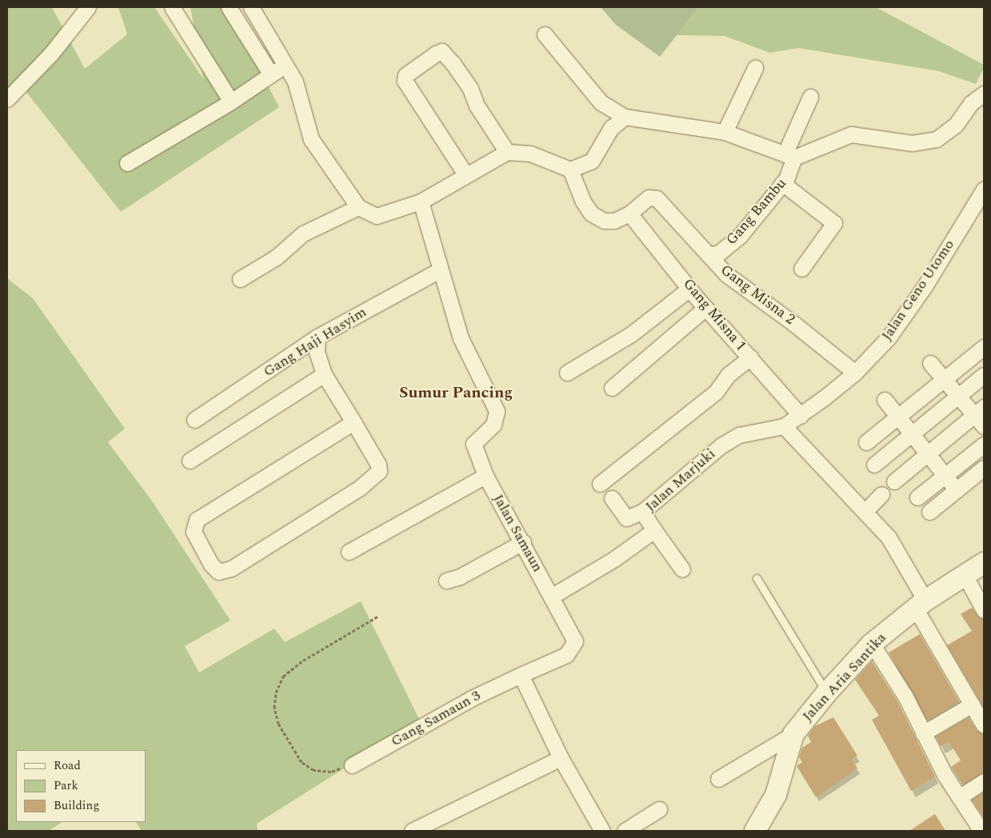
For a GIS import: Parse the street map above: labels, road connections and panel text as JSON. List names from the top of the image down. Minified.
{"streets":{"street":["Gang Bambu","Jalan Geno Utomo","Gang Misna 2","Gang Misna 1","Gang Haji Hasyim","Jalan Marjuki","Jalan Samaun","Jalan Aria Santika","Gang Samaun 3"]},"crossings":[["Gang Bambu","Gang Misna 2"],["Jalan Geno Utomo","Gang Misna 2"],["Jalan Geno Utomo","Gang Misna 1"],["Jalan Geno Utomo","Jalan Marjuki"],["Gang Misna 2","Gang Misna 1"],["Gang Haji Hasyim","Jalan Samaun"],["Jalan Marjuki","Jalan Samaun"],["Jalan Samaun","Gang Samaun 3"]],"districts":["Sumur Pancing"],"legend":["Road","Park","Building"]}
